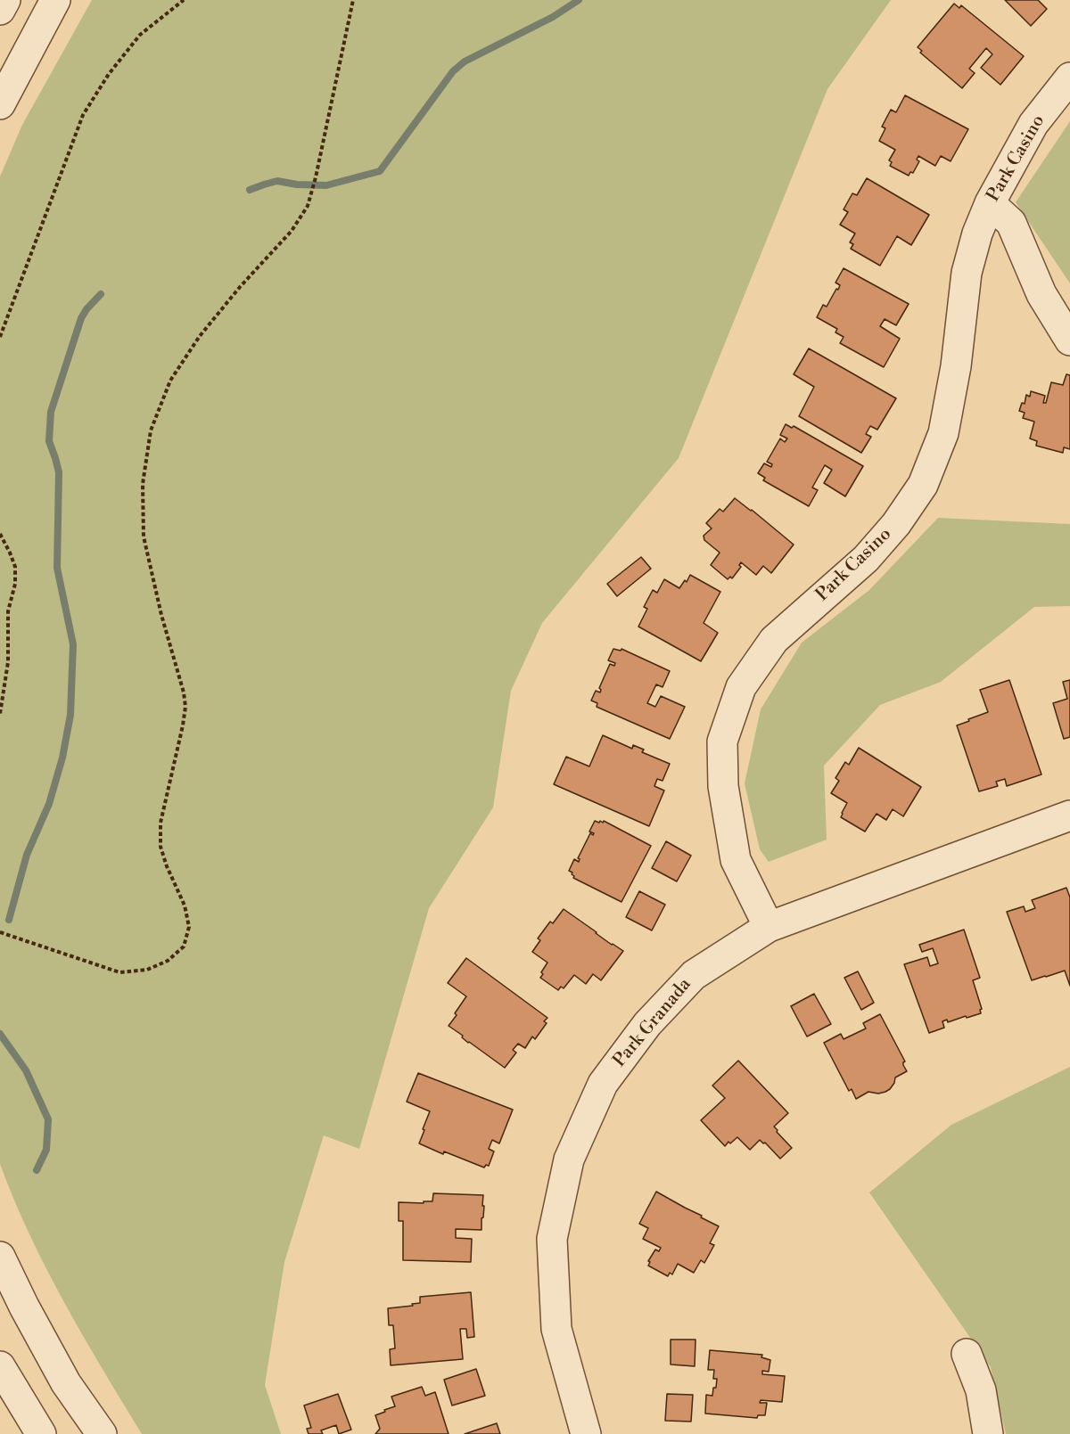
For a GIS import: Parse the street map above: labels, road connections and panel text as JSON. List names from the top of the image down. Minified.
{"streets":{"street":["Park Casino","Park Granada"]},"crossings":[["Park Casino","Park Granada"]]}
